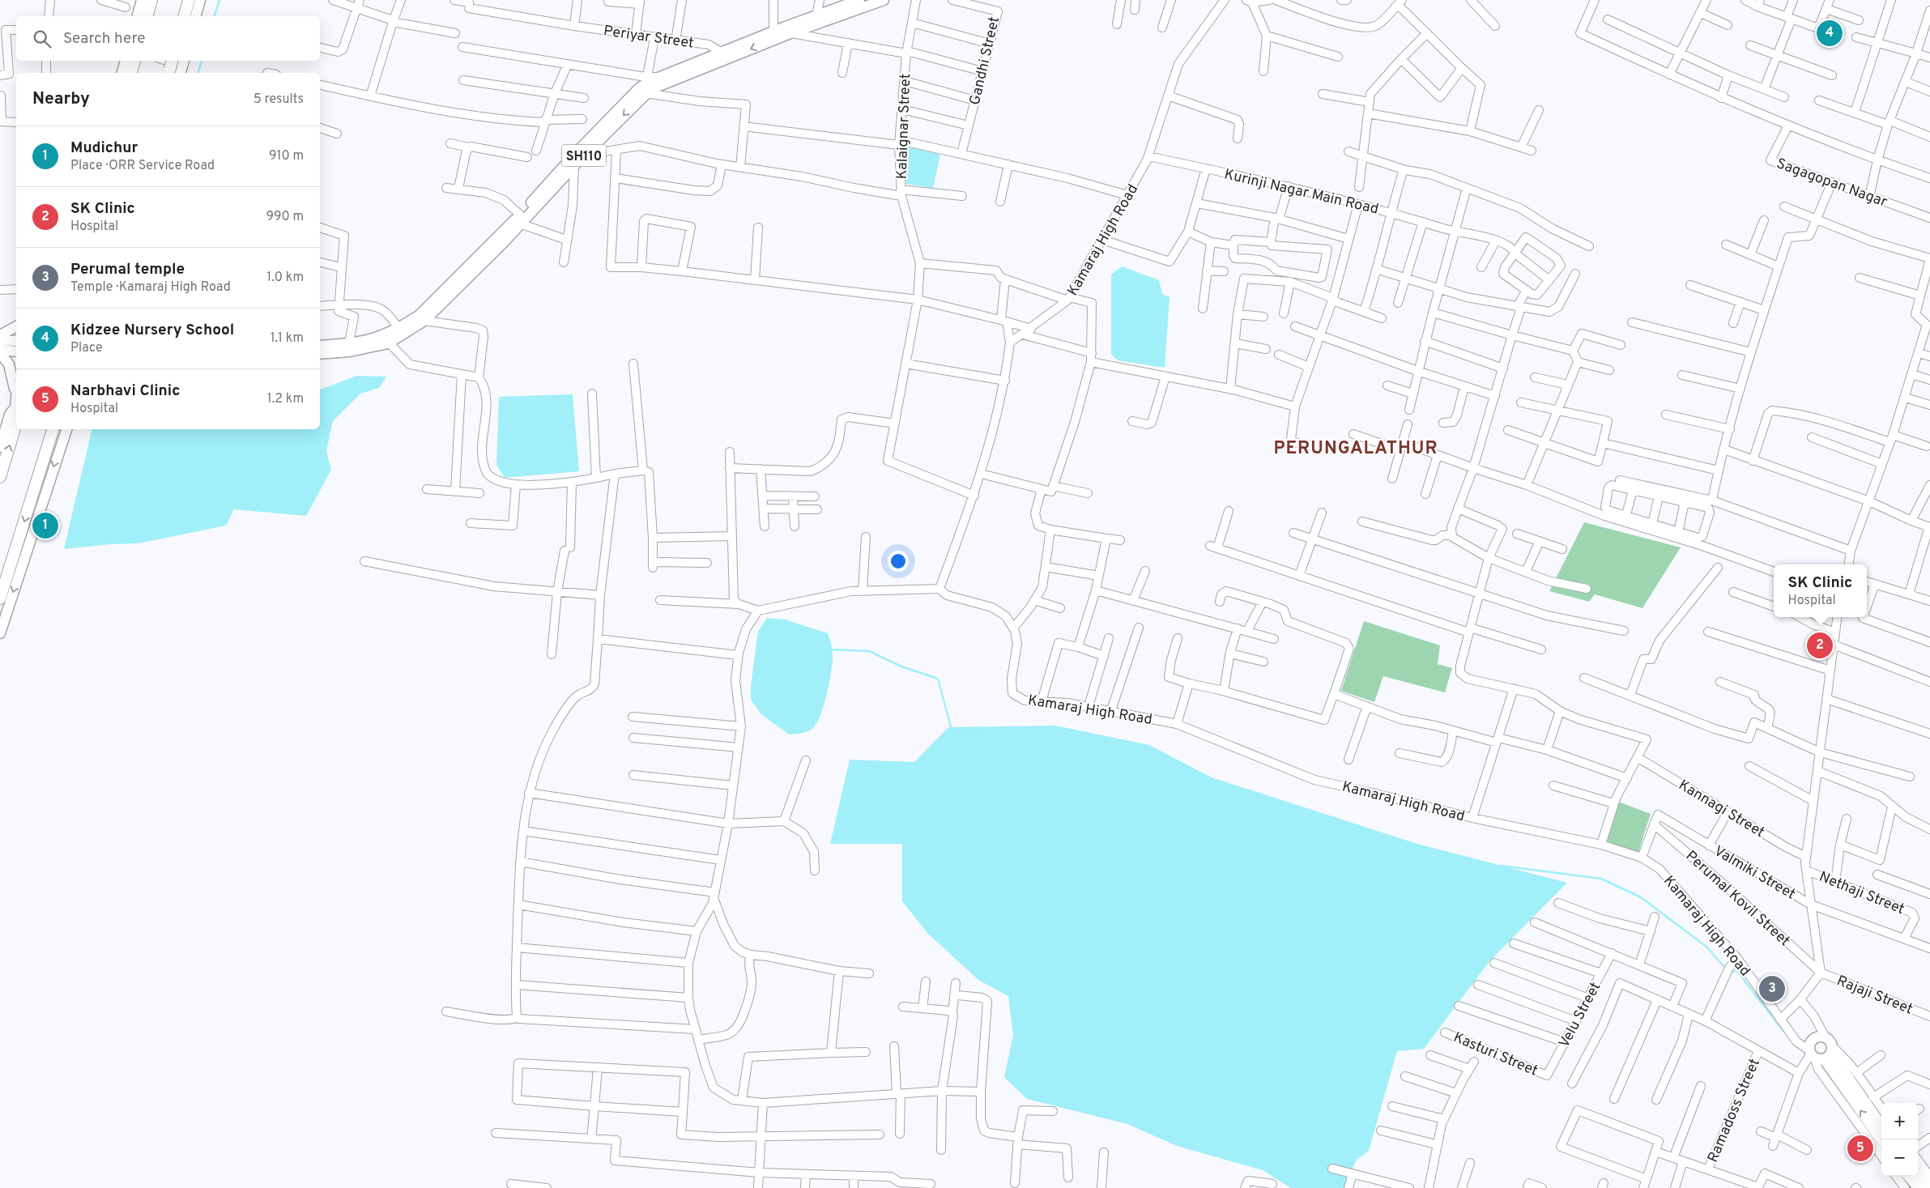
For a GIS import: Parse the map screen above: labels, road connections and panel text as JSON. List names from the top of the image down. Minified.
{"streets":{"main road":["SH110"],"street":["Periyar Street","Gandhi Street","Kalaignar Street","Sagagopan Nagar","Kurinji Nagar Main Road","Kamaraj High Road","Kannagi Street","Valmiki Street","Nethaji Street","Perumal Kovil Street","Rajaji Street","Velu Street","Kasturi Street","Ramadoss Street"]},"crossings":[["Periyar Street","SH110"],["Kurinji Nagar Main Road","Kamaraj High Road"],["Valmiki Street","Nethaji Street"],["Valmiki Street","Perumal Kovil Street"],["Perumal Kovil Street","Rajaji Street"],["Velu Street","Kasturi Street"]],"districts":["PERUNGALATHUR"],"page":{"search":"Search here","pins":["4","1","2","3","5"],"heading":["Nearby","5 results"],"list":[{"mark":"1","name":"Mudichur","note":"Place · ORR Service Road","value":"910 m"},{"mark":"2","name":"SK Clinic","note":"Hospital","value":"990 m"},{"mark":"3","name":"Perumal temple","note":"Temple · Kamaraj High Road","value":"1.0 km"},{"mark":"4","name":"Kidzee Nursery School","note":"Place","value":"1.1 km"},{"mark":"5","name":"Narbhavi Clinic","note":"Hospital","value":"1.2 km"}],"popup":["SK Clinic","Hospital"],"map_buttons":["+","−"]}}
